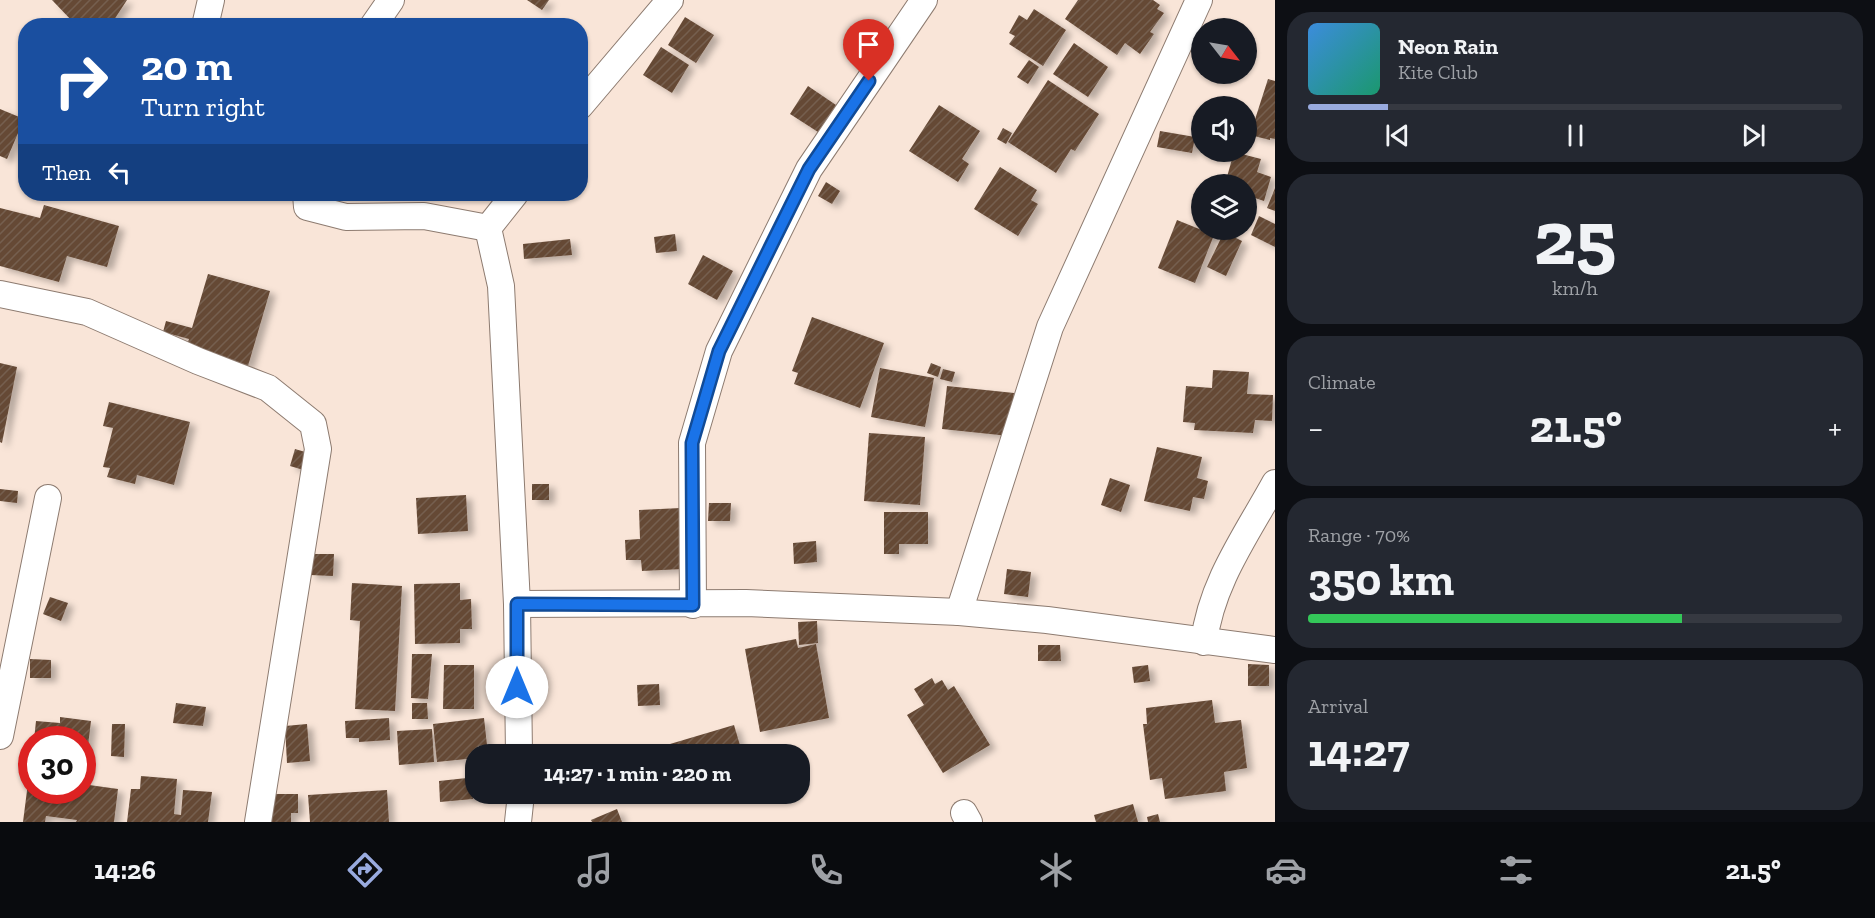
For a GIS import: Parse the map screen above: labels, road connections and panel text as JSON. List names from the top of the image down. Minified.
{"north":"bottom right","page":{"turn":["20 m","Turn right"],"song":["Neon Rain","Kite Club"],"then":"Then","tile":[["25","km/h"],"Climate",["Range · 70%","350 km"],["Arrival","14:27"]],"heat":["−","21.5°","+"],"limit":"30","trip":"14:27 · 1 min · 220 m","tabs":["14:26","21.5°"]}}
